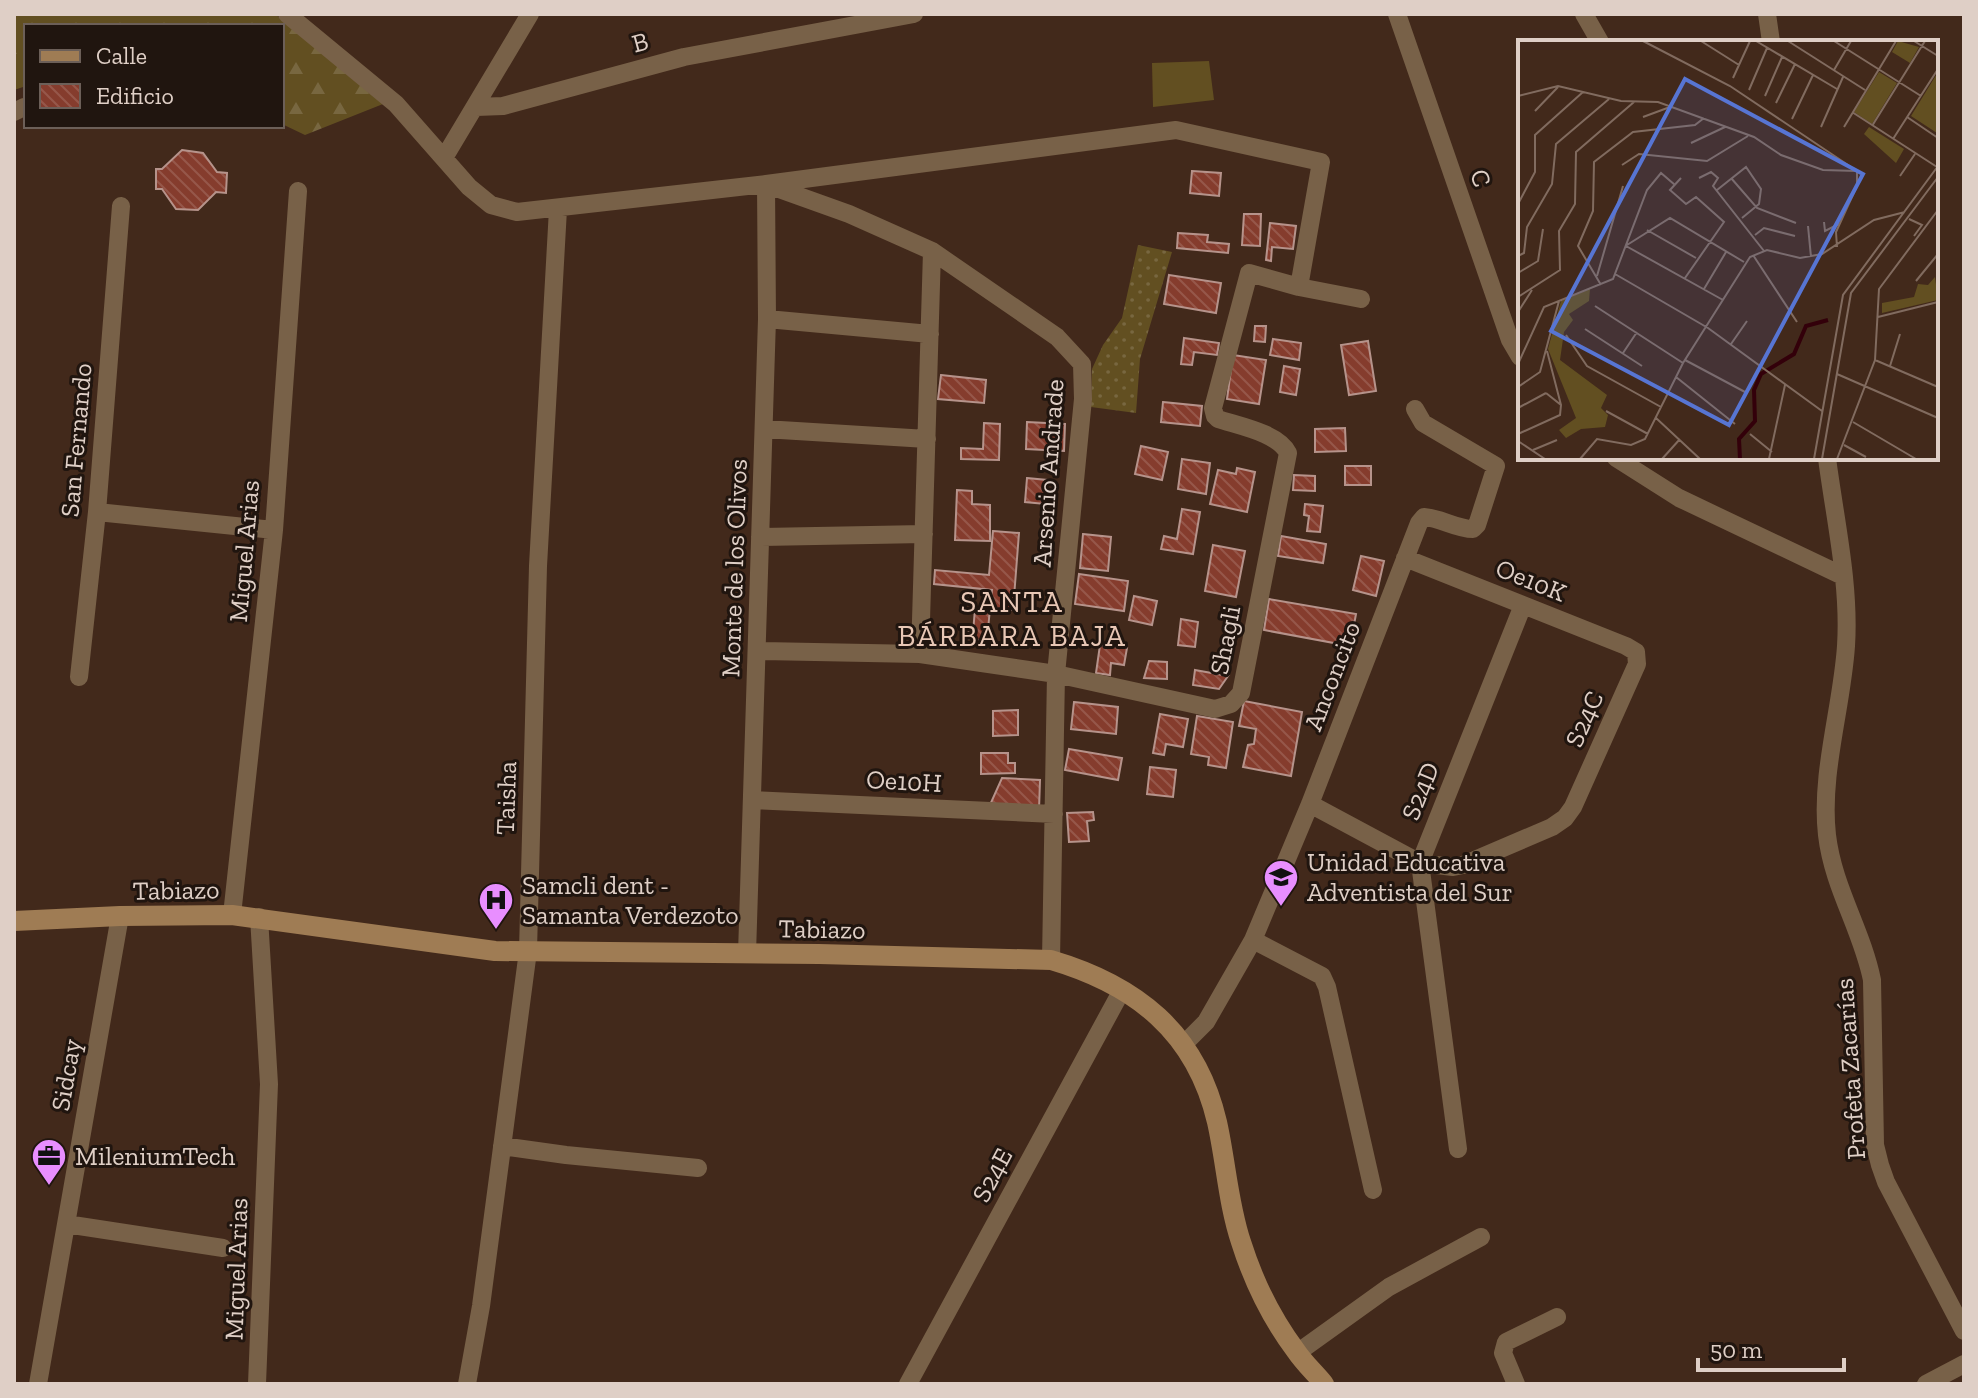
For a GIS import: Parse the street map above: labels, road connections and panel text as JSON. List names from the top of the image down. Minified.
{"streets":{"street":["B","C","San Fernando","Arsenio Andrade","Miguel Arias","Monte de los Olivos","Oe10K","Shagli","Anconcito","S24C","Oe10H","S24D","Taisha","Tabiazo","Profeta Zacarías","Sidcay","S24E"]},"crossings":[["Arsenio Andrade","Monte de los Olivos"],["Arsenio Andrade","Shagli"],["Arsenio Andrade","Oe10H"],["Arsenio Andrade","Taisha"],["Arsenio Andrade","Tabiazo"],["Miguel Arias","Tabiazo"],["Monte de los Olivos","Shagli"],["Monte de los Olivos","Oe10H"],["Monte de los Olivos","Tabiazo"],["Oe10K","Anconcito"],["Oe10K","S24C"],["Oe10K","S24D"],["Anconcito","Tabiazo"],["S24C","S24D"],["Taisha","Tabiazo"],["Tabiazo","Sidcay"],["Tabiazo","S24E"]],"districts":["SANTA BÁRBARA BAJA"],"places":{"school or university":["Unidad Educativa Adventista del Sur"],"hospital":["Samcli dent - Samanta Verdezoto"],"office":["MileniumTech"]},"legend":["Calle","Edificio"],"scale_bar":"50 m"}
